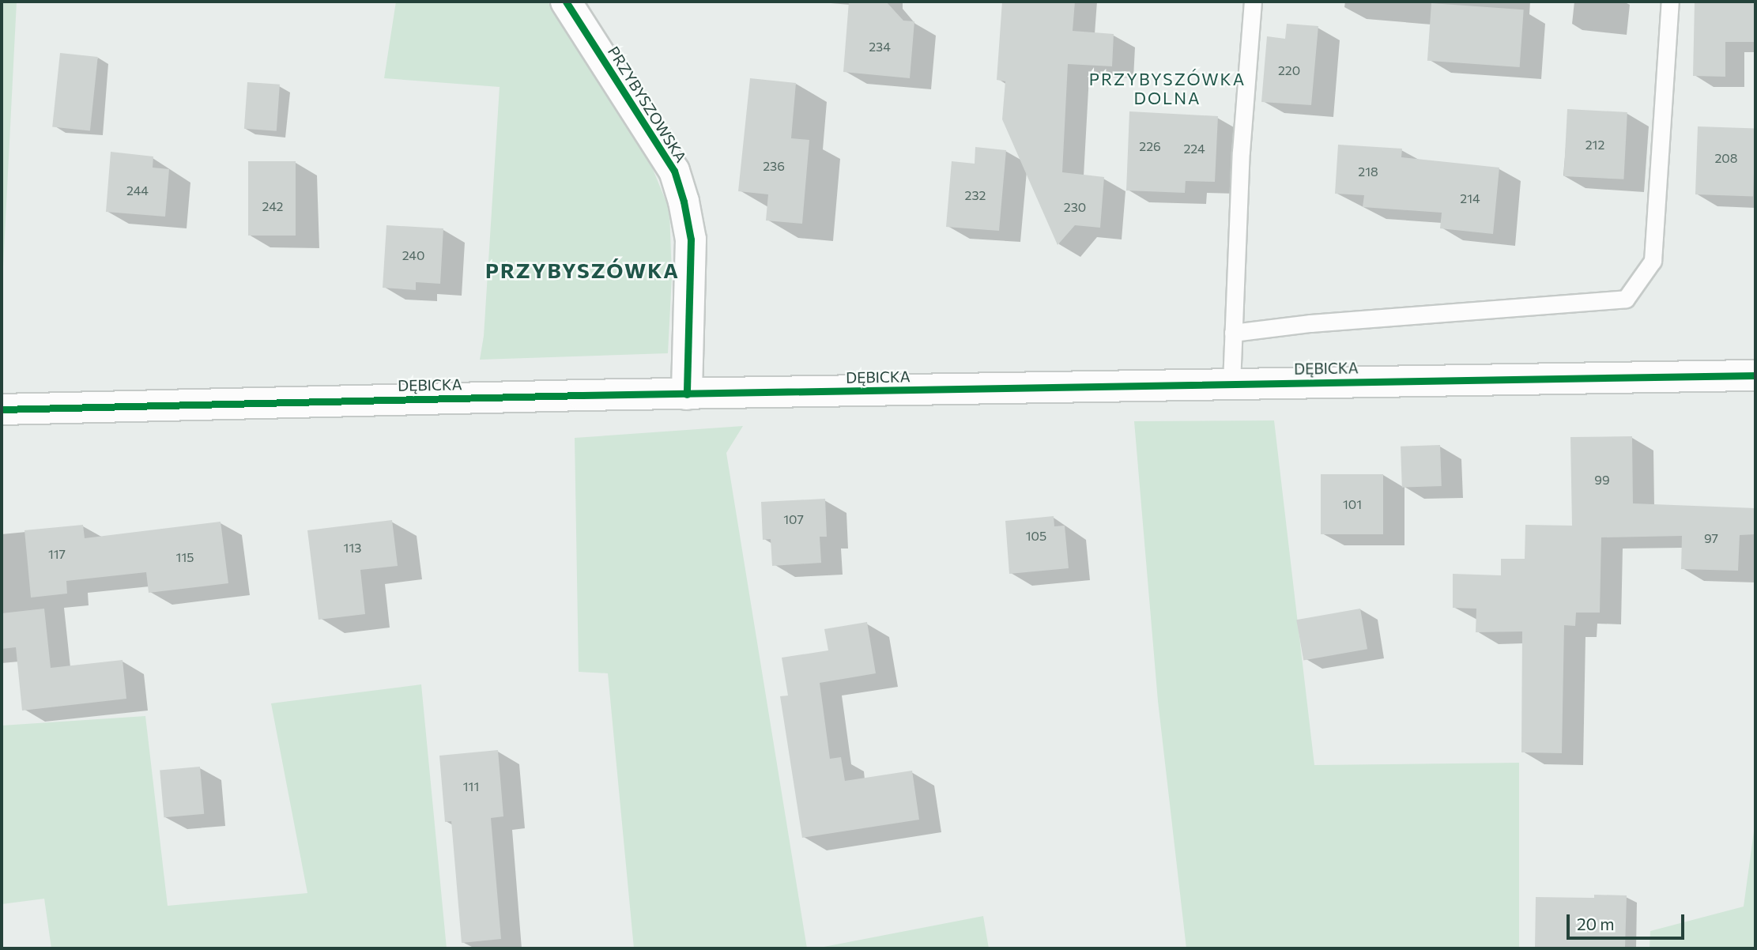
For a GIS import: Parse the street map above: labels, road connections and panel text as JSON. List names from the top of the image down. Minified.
{"streets":{"street":["PRZYBYSZOWSKA","DĘBICKA"]},"crossings":[["PRZYBYSZOWSKA","DĘBICKA"]],"districts":["PRZYBYSZÓWKA DOLNA","PRZYBYSZÓWKA"],"house_numbers":["234","220","212","226","224","208","236","218","244","232","214","242","230","240","99","101","107","105","97","113","117","115","111"],"scale_bar":"20 m"}
